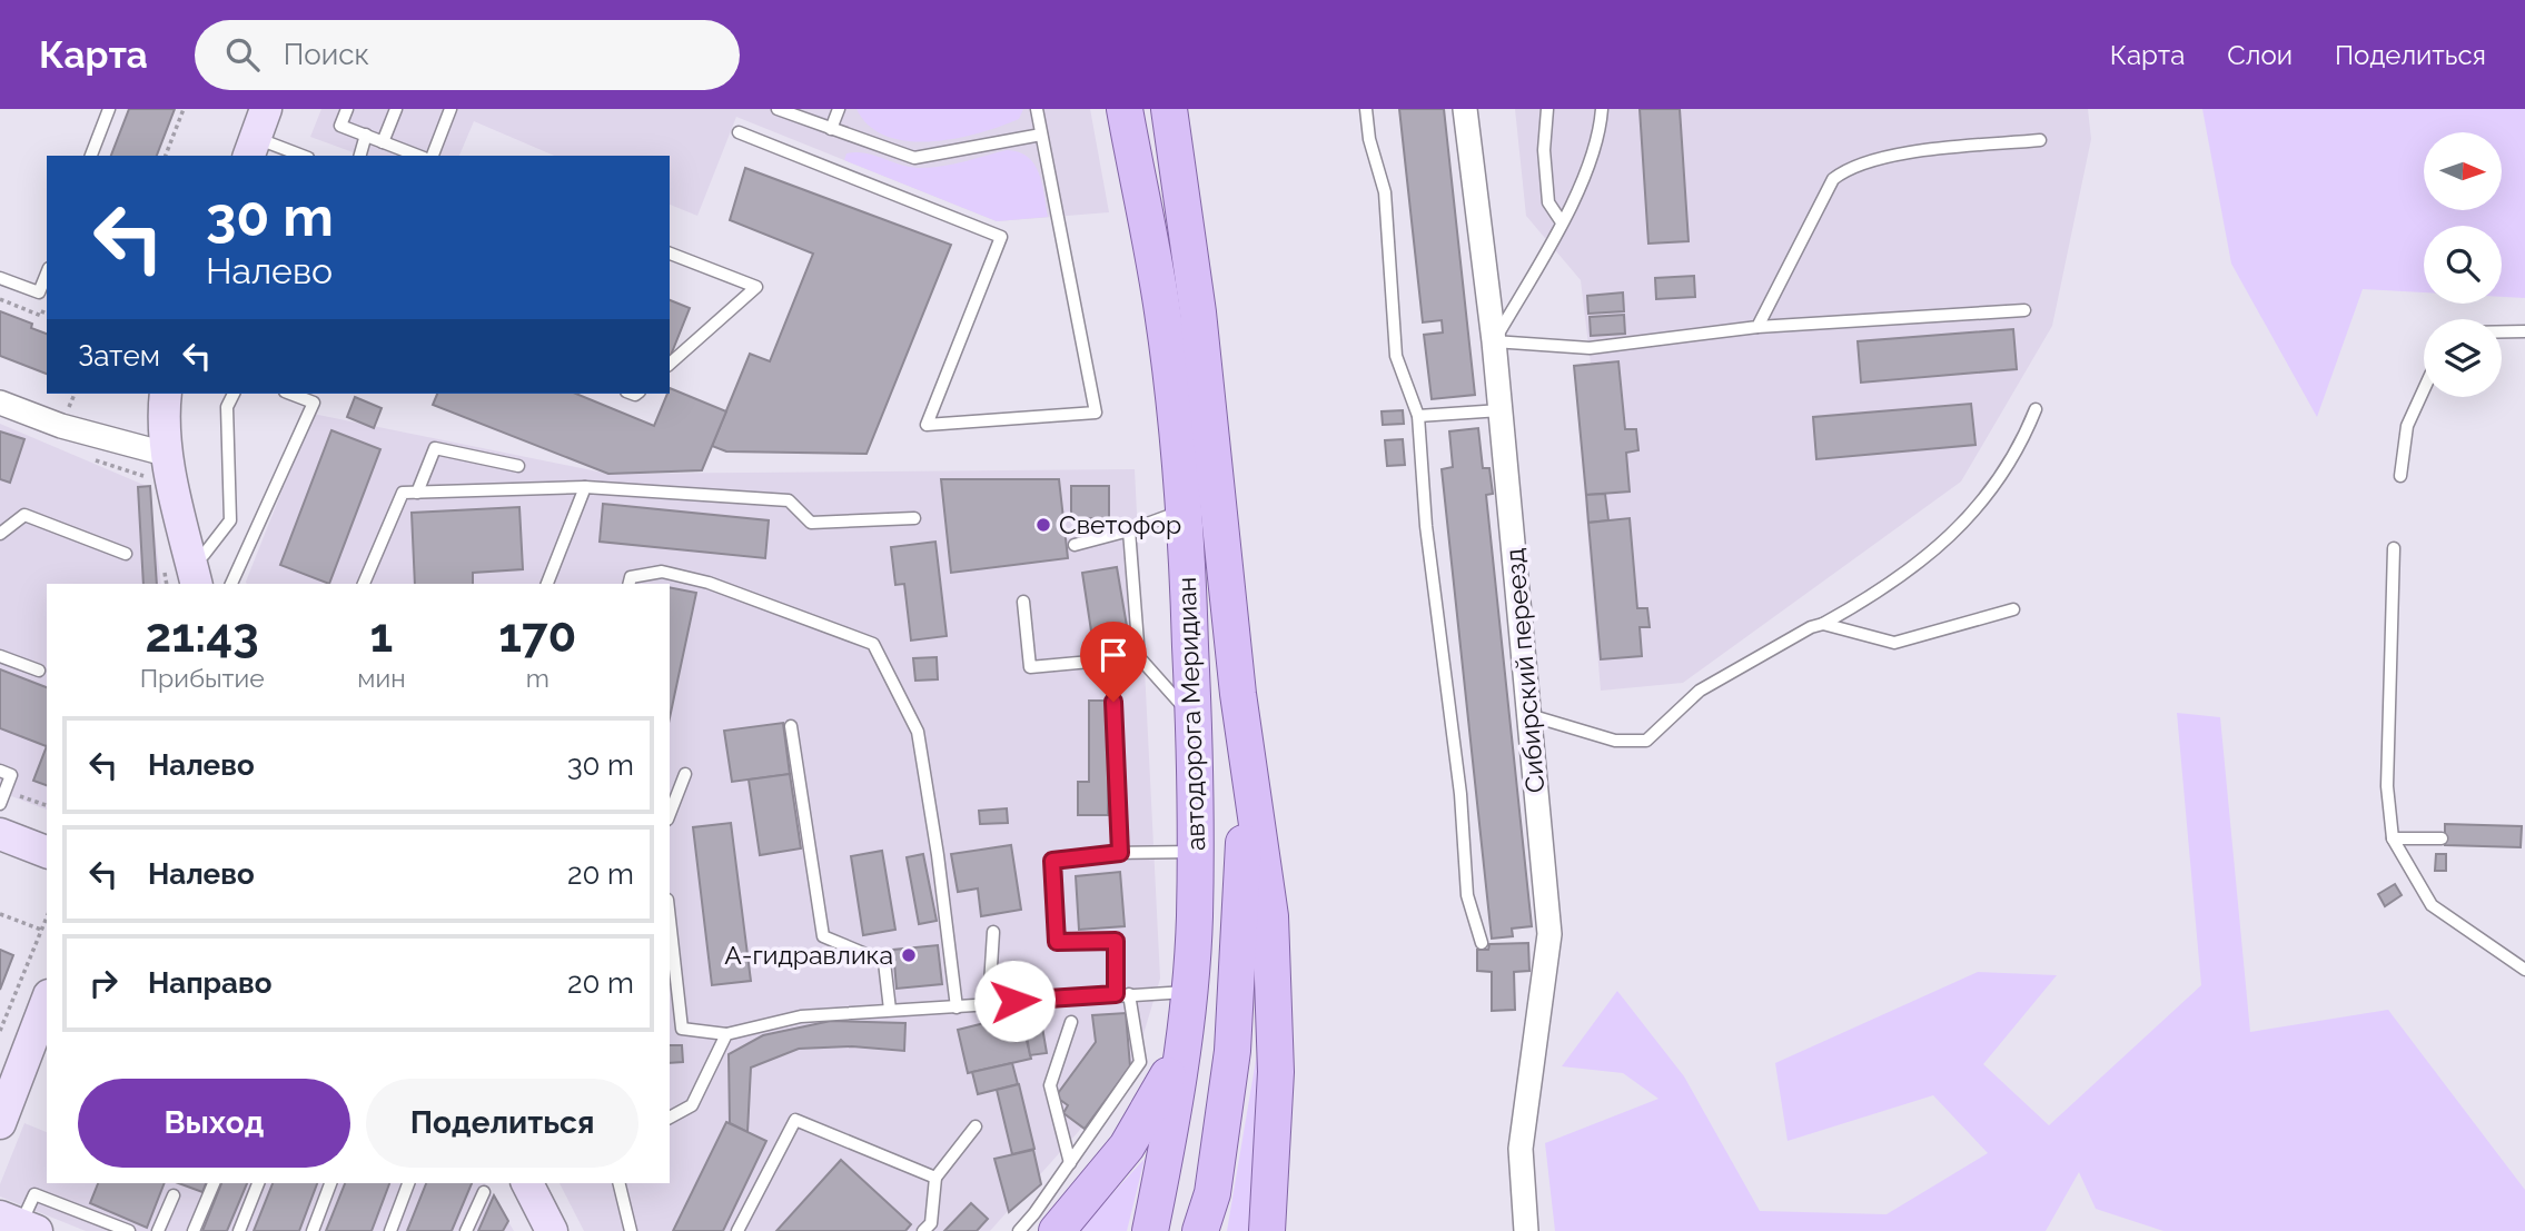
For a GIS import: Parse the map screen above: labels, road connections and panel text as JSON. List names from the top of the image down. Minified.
{"streets":{"main road":["автодорога Меридиан"],"street":["Сибирский переезд"]},"places":["Светофор","А-гидравлика"],"north":"right","page":{"header":"Карта","search":"Поиск","nav":["Карта","Слои","Поделиться"],"turn":["30 m","Налево"],"then":"Затем","eta":["21:43","Прибытие","1","мин","170","m"],"list":[{"name":"Налево","value":"30 m"},{"name":"Налево","value":"20 m"},{"name":"Направо","value":"20 m"}],"buttons":["Выход","Поделиться"]}}
